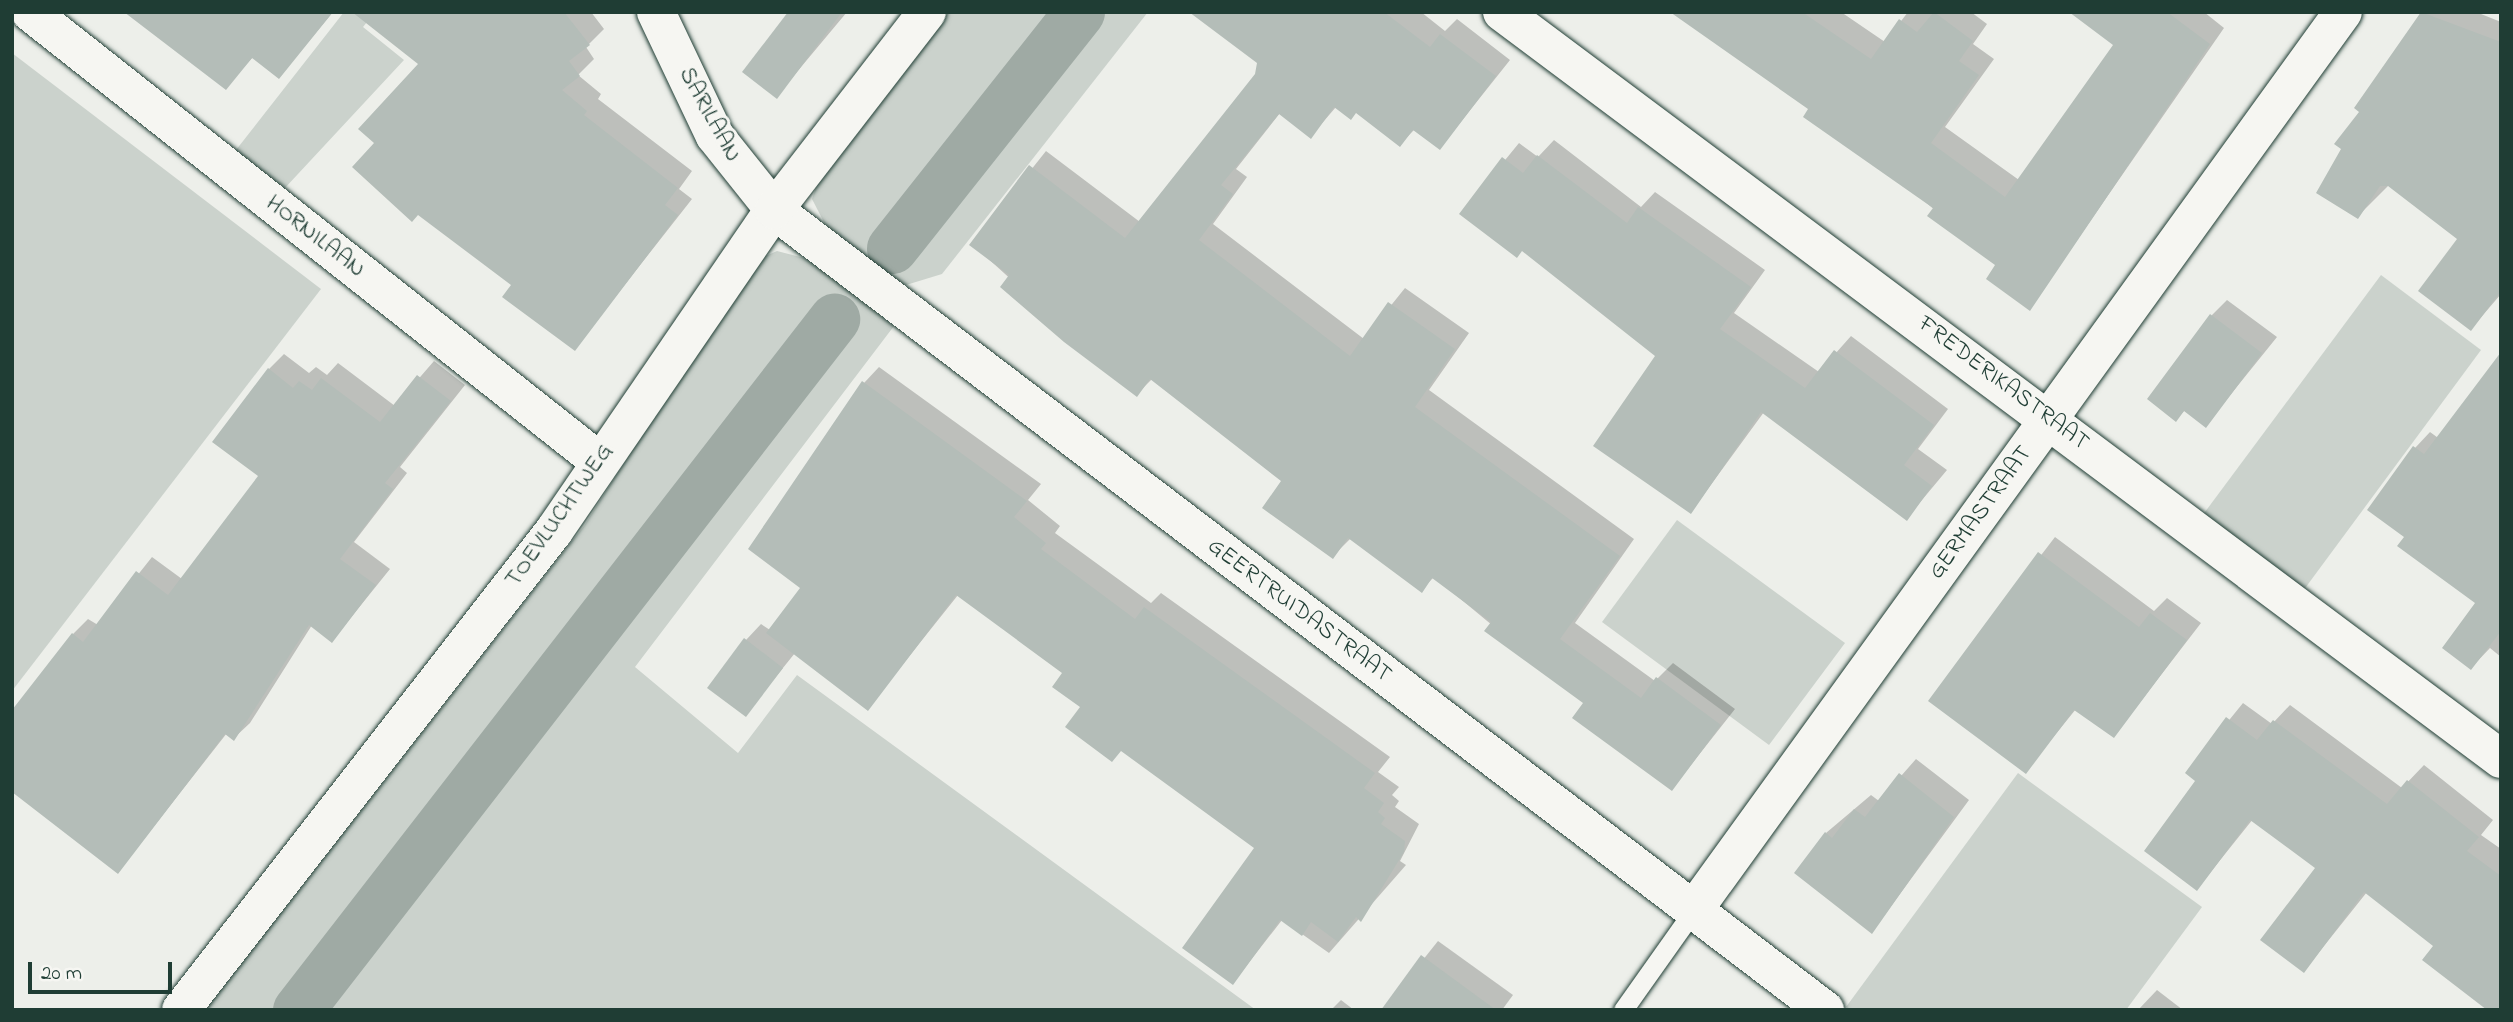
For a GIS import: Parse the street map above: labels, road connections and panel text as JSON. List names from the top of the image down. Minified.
{"streets":{"street":["SARILAAN","HORNILAAN","FREDERIKASTRAAT","GERMASTRAAT","TOEVLUCHTWEG","GEERTRUIDASTRAAT"]},"crossings":[["SARILAAN","TOEVLUCHTWEG"],["SARILAAN","GEERTRUIDASTRAAT"],["HORNILAAN","TOEVLUCHTWEG"],["FREDERIKASTRAAT","GERMASTRAAT"],["GERMASTRAAT","GEERTRUIDASTRAAT"],["TOEVLUCHTWEG","GEERTRUIDASTRAAT"]],"scale_bar":"20 m"}
